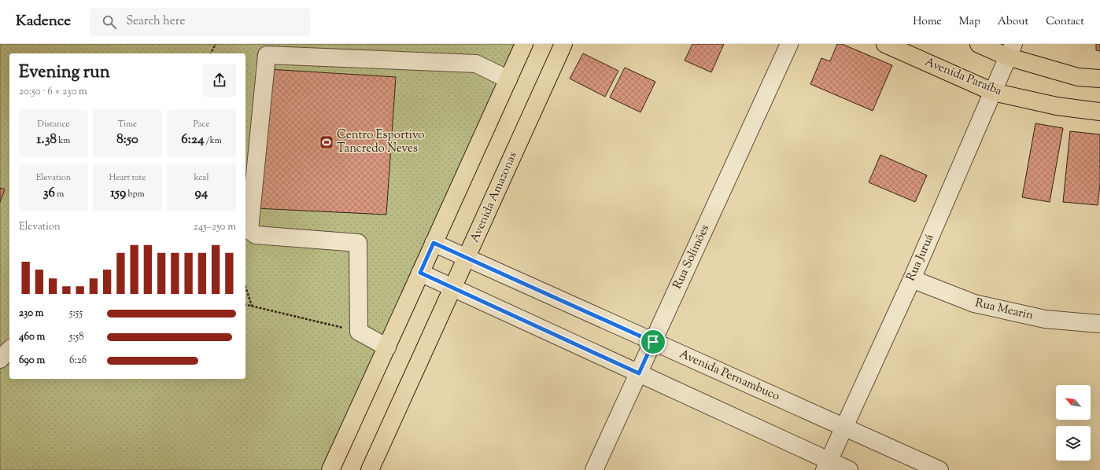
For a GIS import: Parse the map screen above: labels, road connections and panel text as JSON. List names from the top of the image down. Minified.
{"streets":{"main road":["Avenida Paraíba","Avenida Amazonas"],"street":["Rua Solimões","Rua Juruá","Rua Mearin","Avenida Pernambuco"]},"crossings":[["Avenida Paraíba","Rua Juruá"],["Avenida Amazonas","Avenida Pernambuco"],["Rua Solimões","Avenida Pernambuco"],["Rua Juruá","Rua Mearin"],["Rua Juruá","Avenida Pernambuco"]],"places":{"sports":["Centro Esportivo Tancredo Neves"]},"north":"top left","page":{"header":"Kadence","search":"Search here","nav":["Home","Map","About","Contact"],"heading":["Evening run","20:50 · 6 × 230 m"],"stats":[["Distance","1.38 km"],["Time","8:50"],["Pace","6:24 /km"],["Elevation","36 m"],["Heart rate","159 bpm"],["kcal","94"]],"chart":["Elevation","245–250 m"],"list":[{"name":"230 m","note":"5:55"},{"name":"460 m","note":"5:58"},{"name":"690 m","note":"6:26"}]}}
